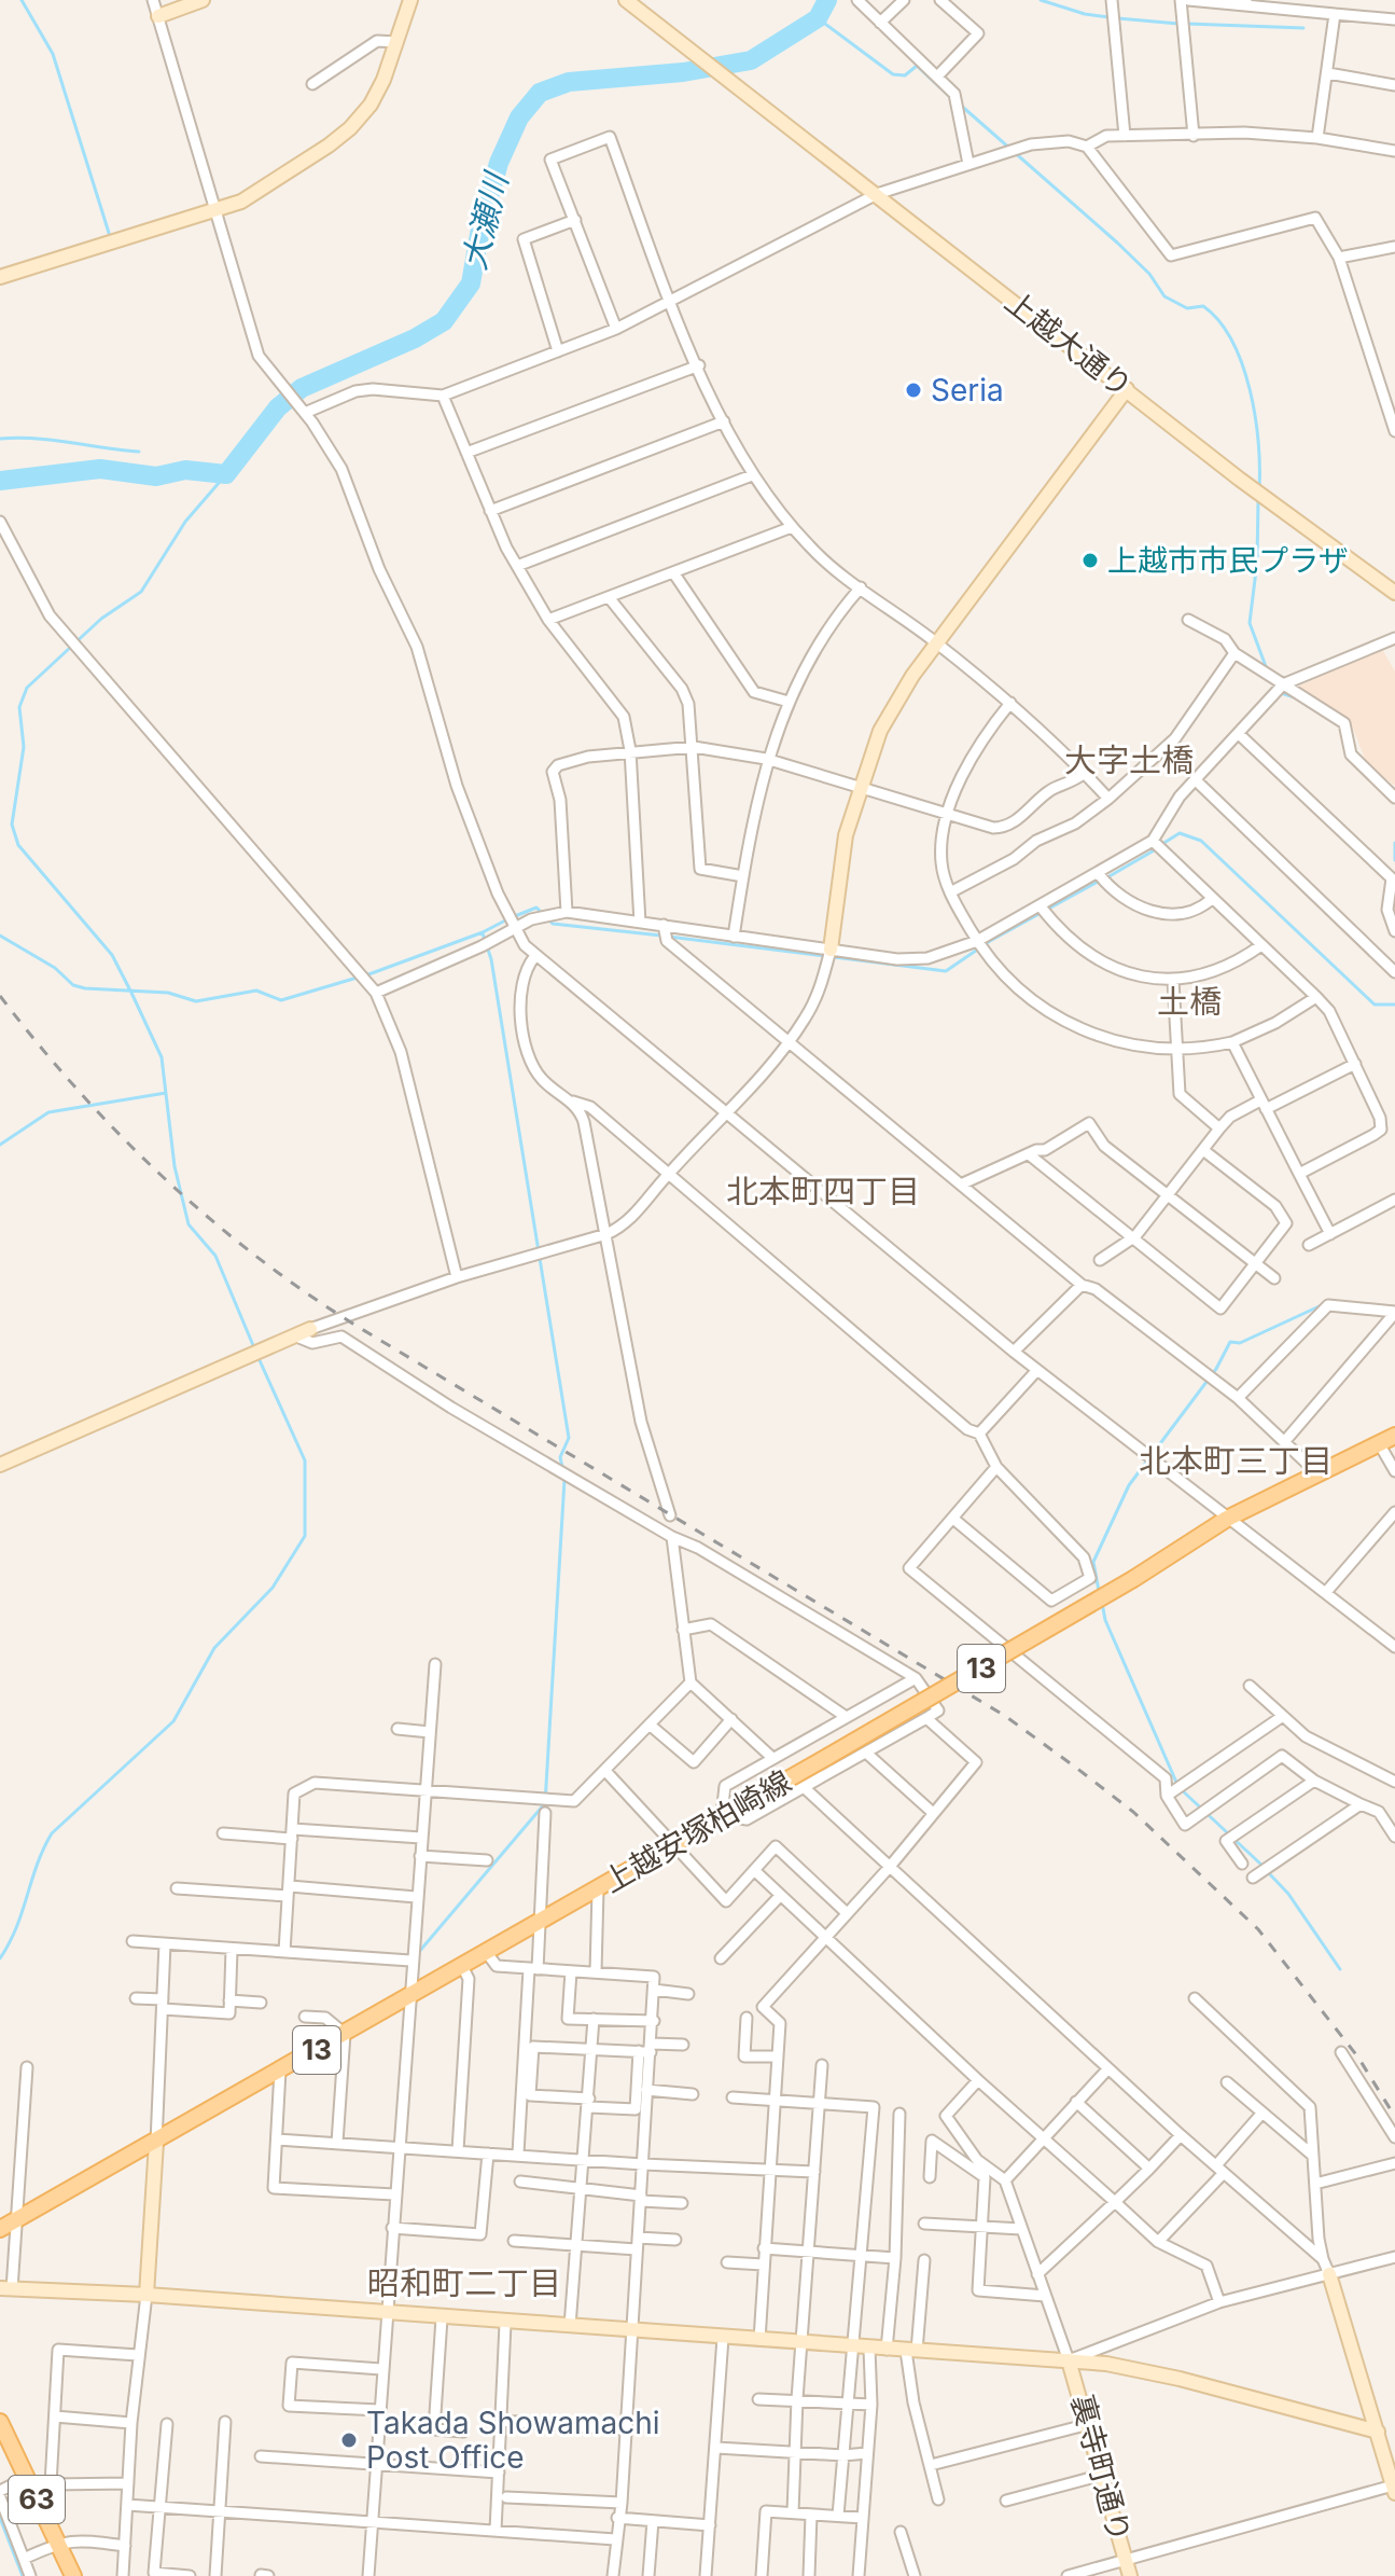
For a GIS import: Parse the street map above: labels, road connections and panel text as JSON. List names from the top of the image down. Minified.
{"streets":{"main road":["13","上越安塚柏崎線","63"],"street":["上越大通り","裏寺町通り"]},"districts":["大字土橋","土橋","北本町四丁目","北本町三丁目","昭和町二丁目"],"water":["大瀬川"],"places":["Seria","上越市市民プラザ","Takada Showamachi Post Office"]}
